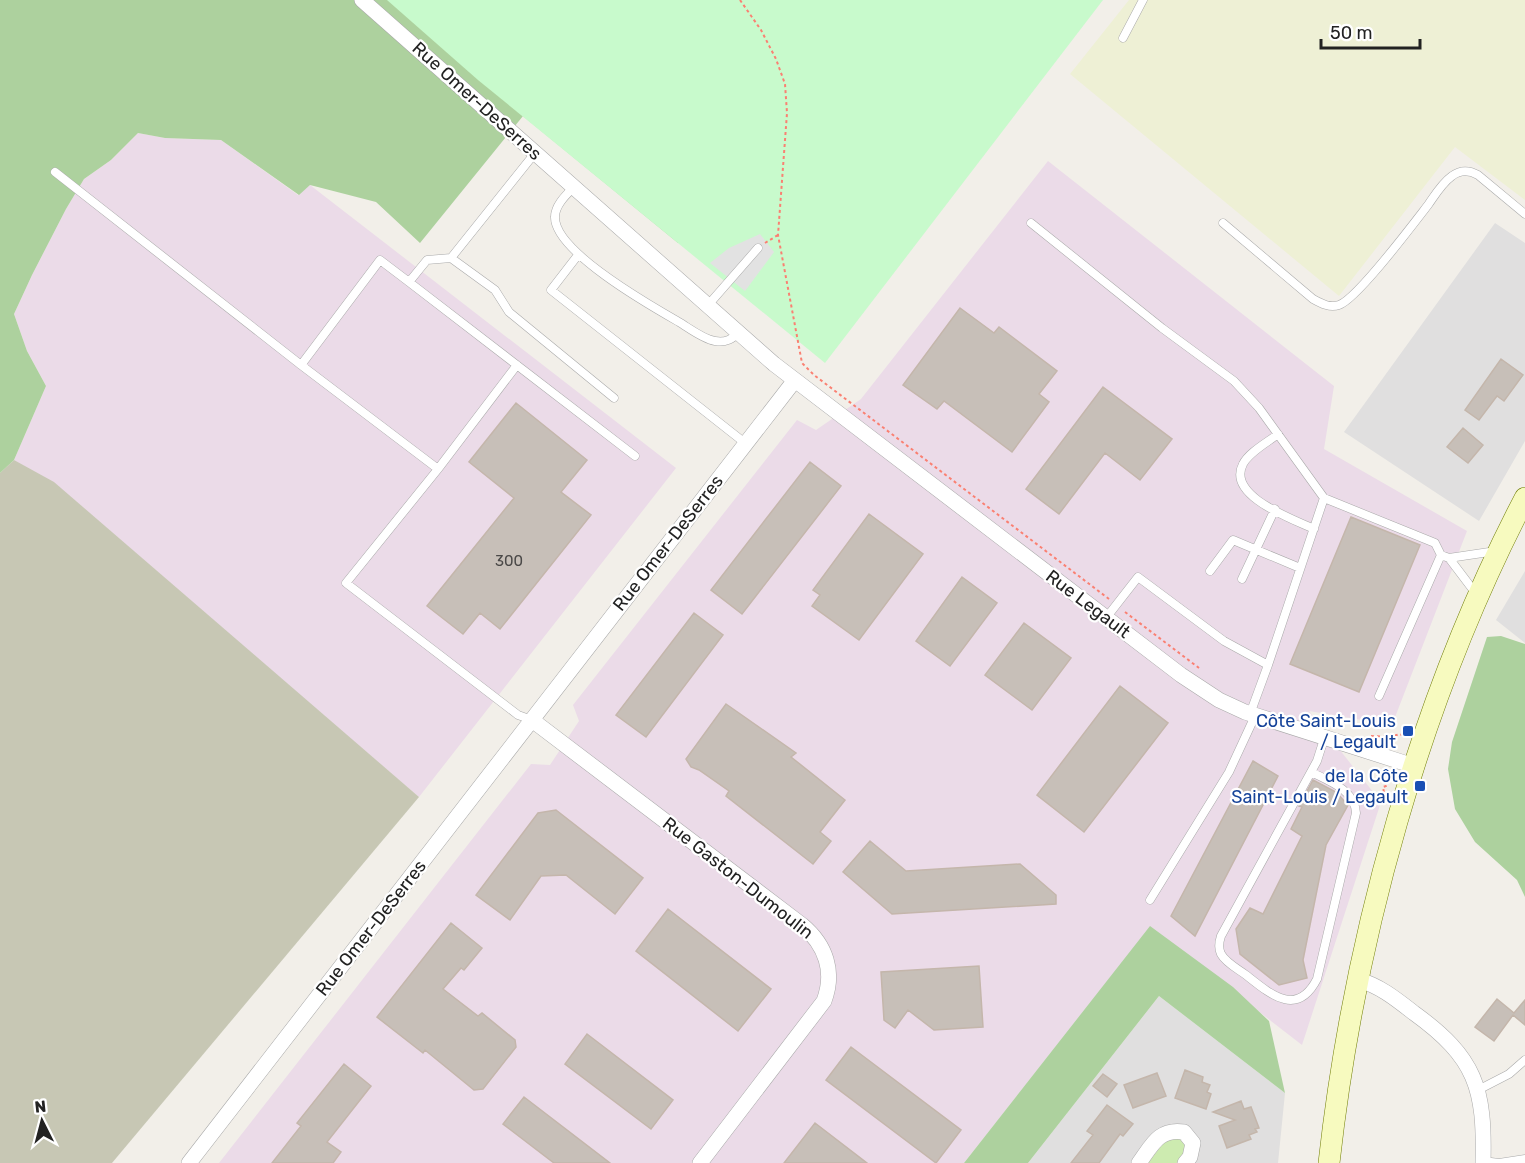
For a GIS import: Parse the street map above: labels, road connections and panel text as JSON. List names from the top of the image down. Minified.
{"streets":{"street":["Rue Omer-DeSerres","Rue Legault","Rue Gaston-Dumoulin"]},"crossings":[["Rue Omer-DeSerres","Rue Legault"],["Rue Omer-DeSerres","Rue Gaston-Dumoulin"]],"places":{"transit":["Côte Saint-Louis / Legault","de la Côte Saint-Louis / Legault"]},"house_numbers":["300"],"scale_bar":"50 m","north":"top"}
